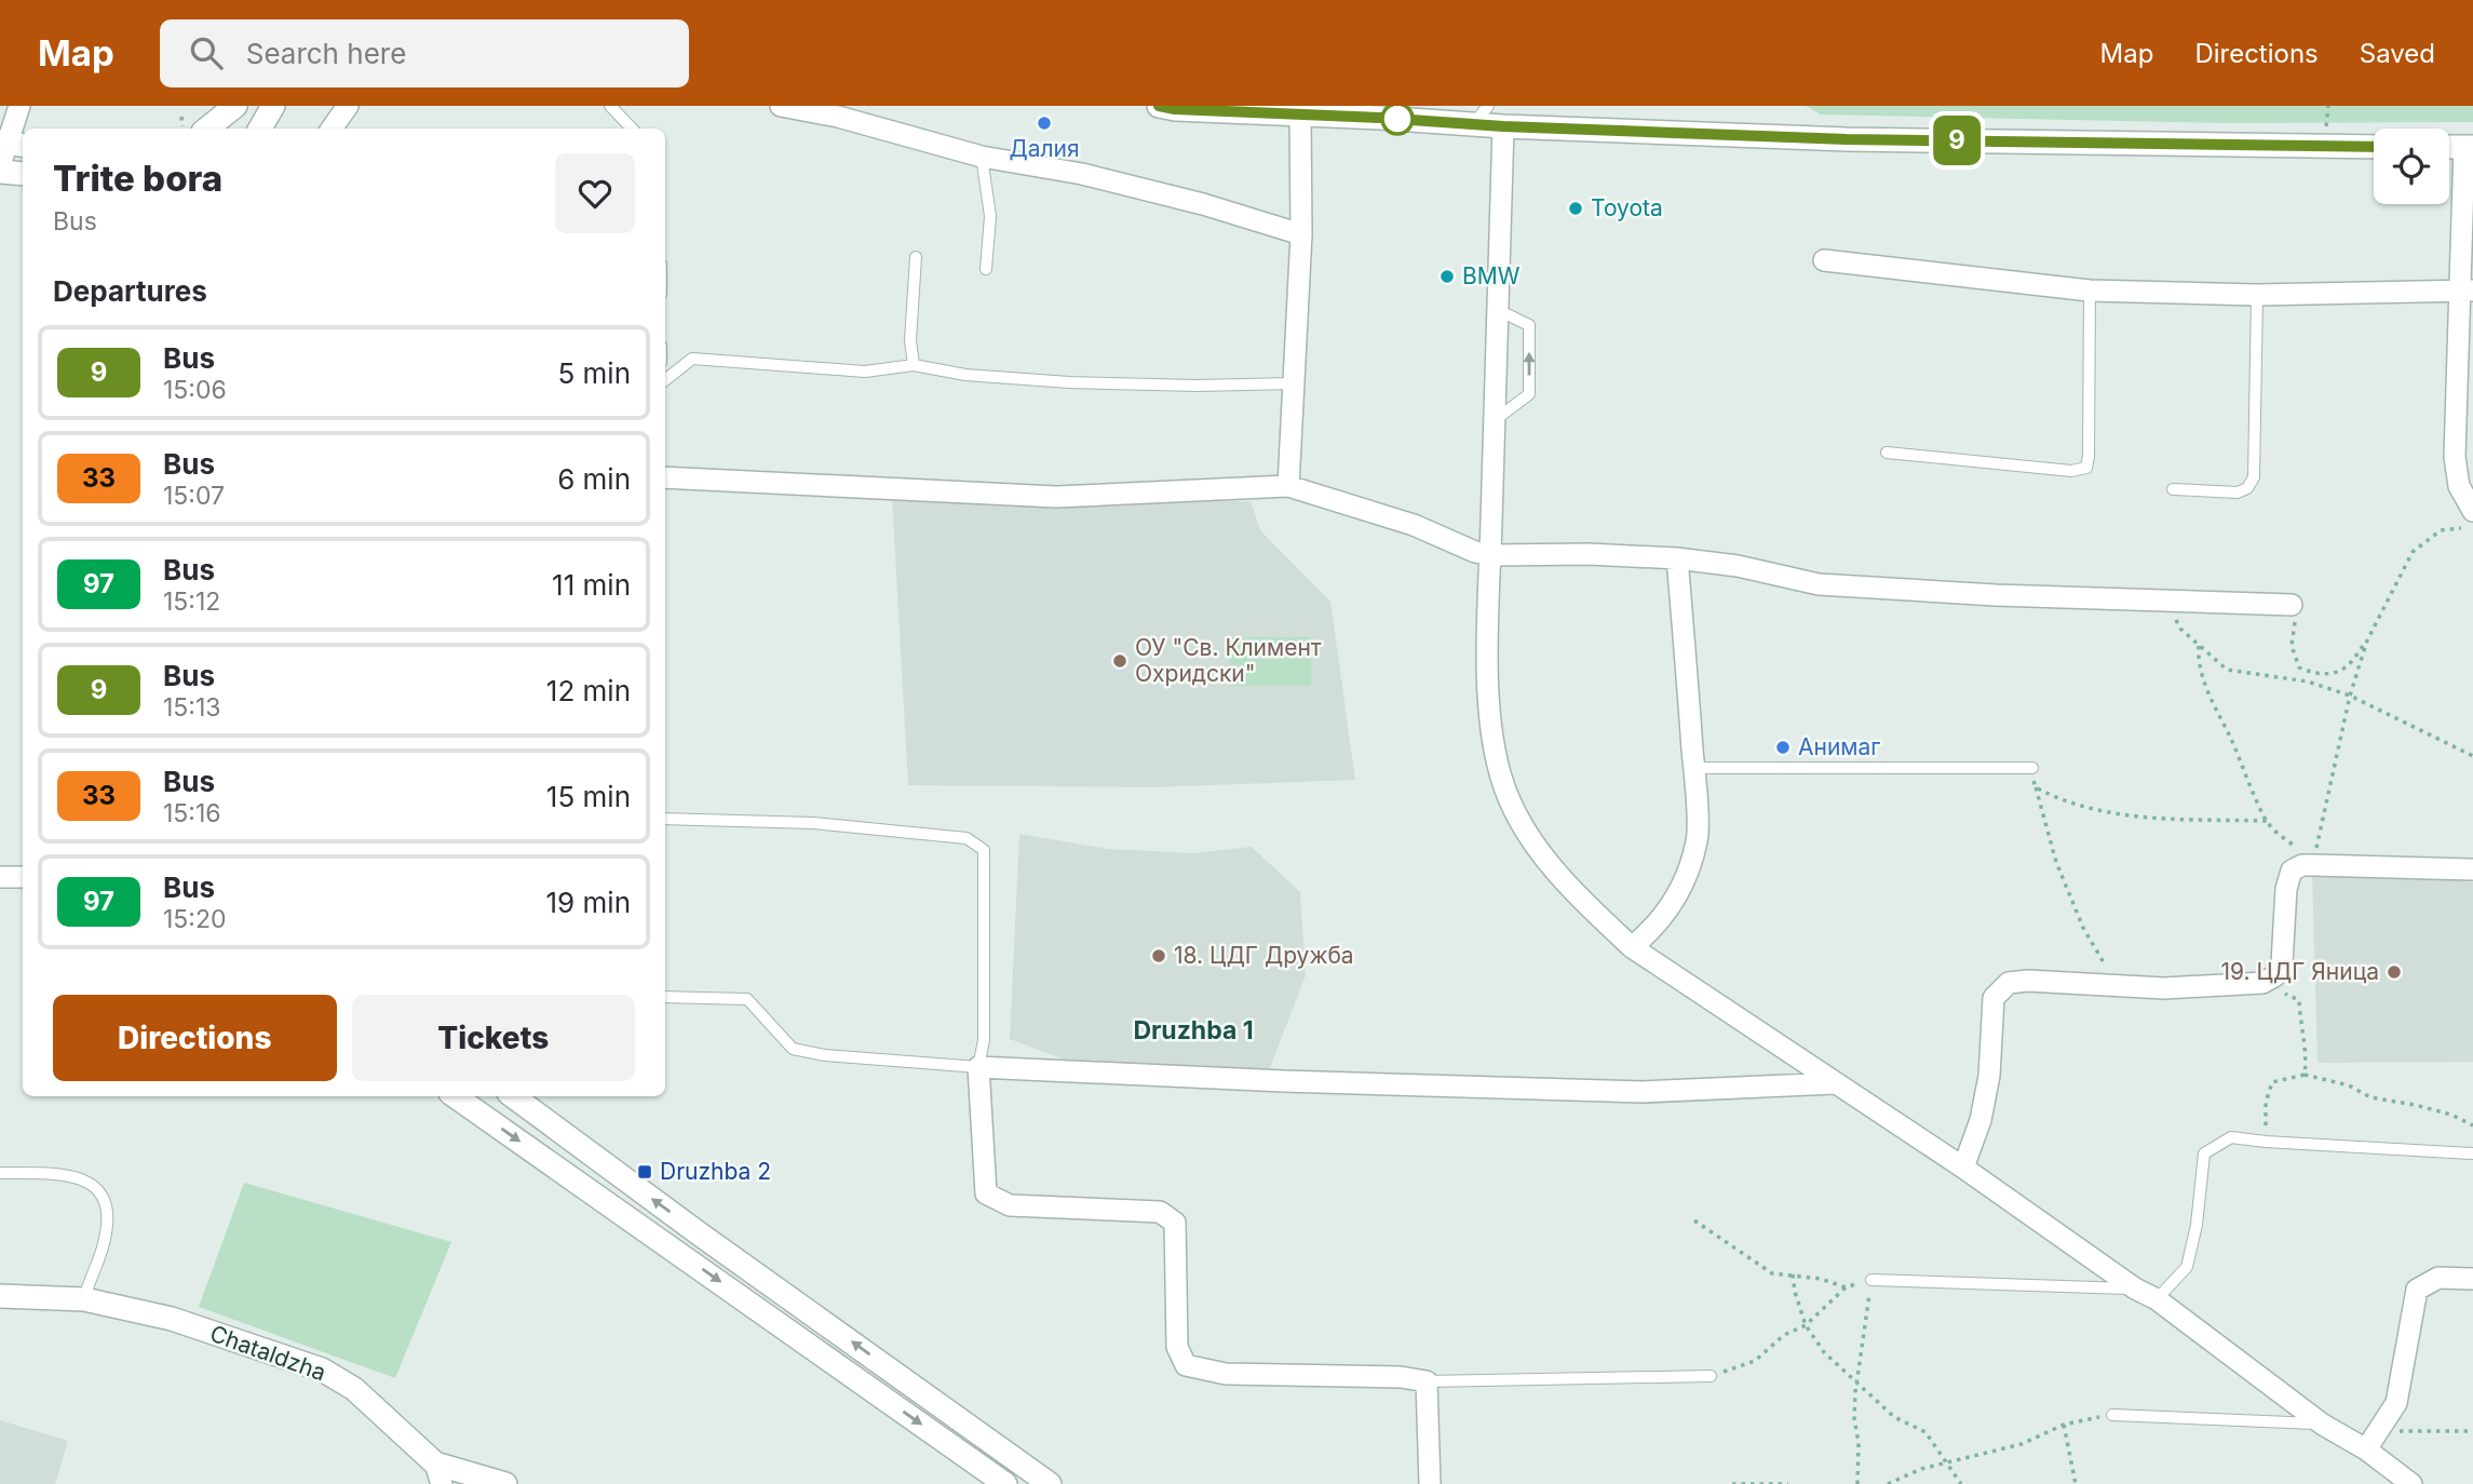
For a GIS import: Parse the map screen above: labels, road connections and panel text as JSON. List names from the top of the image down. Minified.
{"streets":{"street":["Chataldzha"]},"districts":["Druzhba 1"],"places":{"other":["Далия","Toyota","BMW","ОУ \"Св. Климент Охридски\"","Анимаг","18. ЦДГ Дружба","19. ЦДГ Яница"],"transit":["Druzhba 2"]},"lines":["bus line 9"],"page":{"header":"Map","search":"Search here","nav":["Map","Directions","Saved"],"on_map":"9","heading":[["Trite bora","Bus"],"Departures"],"list":[{"mark":"9","name":"Bus","note":"15:06","value":"5 min"},{"mark":"33","name":"Bus","note":"15:07","value":"6 min"},{"mark":"97","name":"Bus","note":"15:12","value":"11 min"},{"mark":"9","name":"Bus","note":"15:13","value":"12 min"},{"mark":"33","name":"Bus","note":"15:16","value":"15 min"},{"mark":"97","name":"Bus","note":"15:20","value":"19 min"}],"buttons":["Directions","Tickets"]}}
